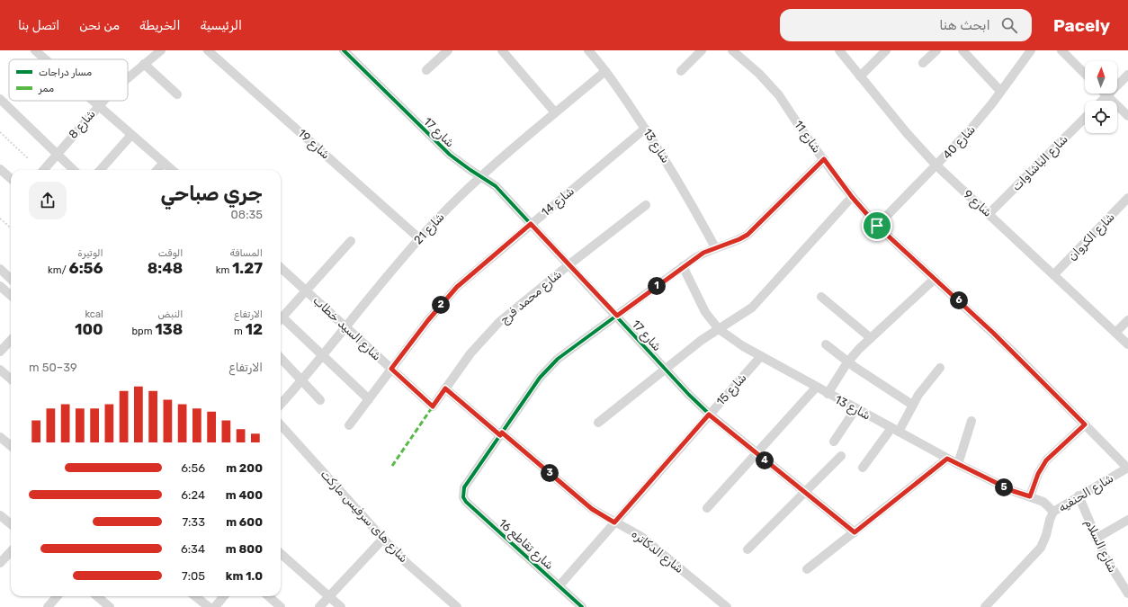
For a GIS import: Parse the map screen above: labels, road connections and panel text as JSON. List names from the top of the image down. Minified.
{"streets":{"street":["شارع 8","شارع 17","شارع 11","شارع 40","شارع 19","شارع 13","شارع الباشاوات","شارع 14","شارع 9","شارع 21","شارع الكروان","شارع محمد فرج","شارع السيد خطاب","شارع 15","شارع الحنفيه","شارع هاى سرفيس ماركت","شارع تقاطع 16","شارع السلام","شارع الدكاتره"]},"crossings":[["شارع 17","شارع 14"],["شارع 17","شارع 21"],["شارع 17","شارع محمد فرج"],["شارع 17","شارع 15"],["شارع 11","شارع 40"],["شارع 11","شارع الحنفيه"],["شارع 40","شارع 9"],["شارع 19","شارع 21"],["شارع 13","شارع 14"],["شارع 13","شارع 21"],["شارع 13","شارع 15"],["شارع 13","شارع الحنفيه"],["شارع الباشاوات","شارع 9"],["شارع 14","شارع السيد خطاب"],["شارع 9","شارع الكروان"],["شارع 21","شارع السيد خطاب"],["شارع محمد فرج","شارع السيد خطاب"],["شارع محمد فرج","شارع الدكاتره"],["شارع 15","شارع تقاطع 16"],["شارع 15","شارع الدكاتره"],["شارع الحنفيه","شارع السلام"],["شارع تقاطع 16","شارع الدكاتره"]],"legend":["مسار دراجات","ممر"],"north":"top","page":{"header":"Pacely","search":"ابحث هنا","nav":["الرئيسية","الخريطة","من نحن","اتصل بنا"],"heading":["جري صباحي","08:35"],"stats":[["المسافة","1.27 km"],["الوقت","8:48"],["الوتيرة","6:56 /km"],["الارتفاع","12 m"],["النبض","138 bpm"],["kcal","100"]],"pins":["1","6","2","4","3","5"],"chart":["الارتفاع","39–50 m"],"list":[{"name":"200 m","note":"6:56"},{"name":"400 m","note":"6:24"},{"name":"600 m","note":"7:33"},{"name":"800 m","note":"6:34"},{"name":"1.0 km","note":"7:05"}]}}
